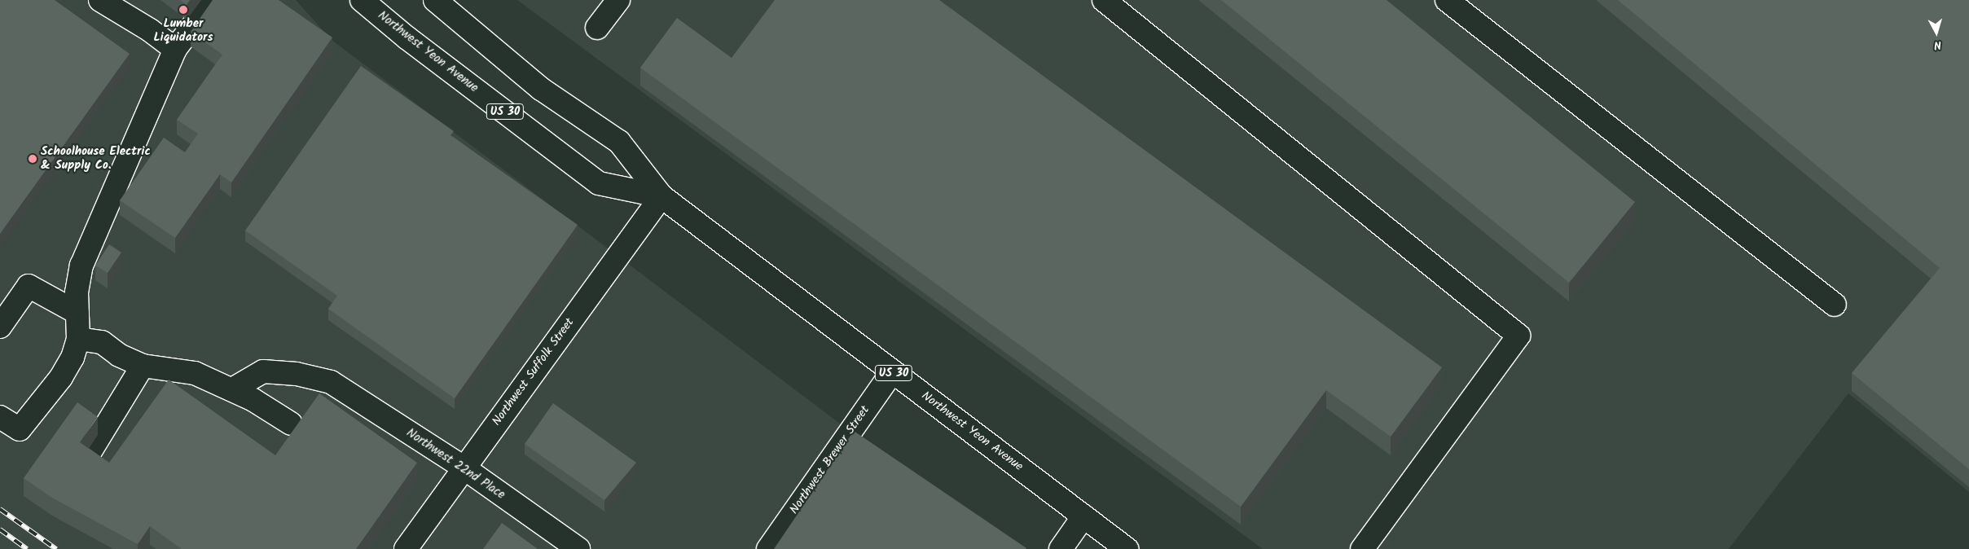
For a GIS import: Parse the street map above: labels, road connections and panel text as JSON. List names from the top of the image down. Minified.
{"streets":{"main road":["Northwest Yeon Avenue","US 30","Northwest Suffolk Street","Northwest Brewer Street","Northwest 22nd Place"]},"crossings":[["Northwest Yeon Avenue","Northwest Suffolk Street"],["Northwest Yeon Avenue","Northwest Brewer Street"],["Northwest Suffolk Street","Northwest 22nd Place"]],"places":["Lumber Liquidators","Schoolhouse Electric & Supply Co."],"north":"bottom"}
